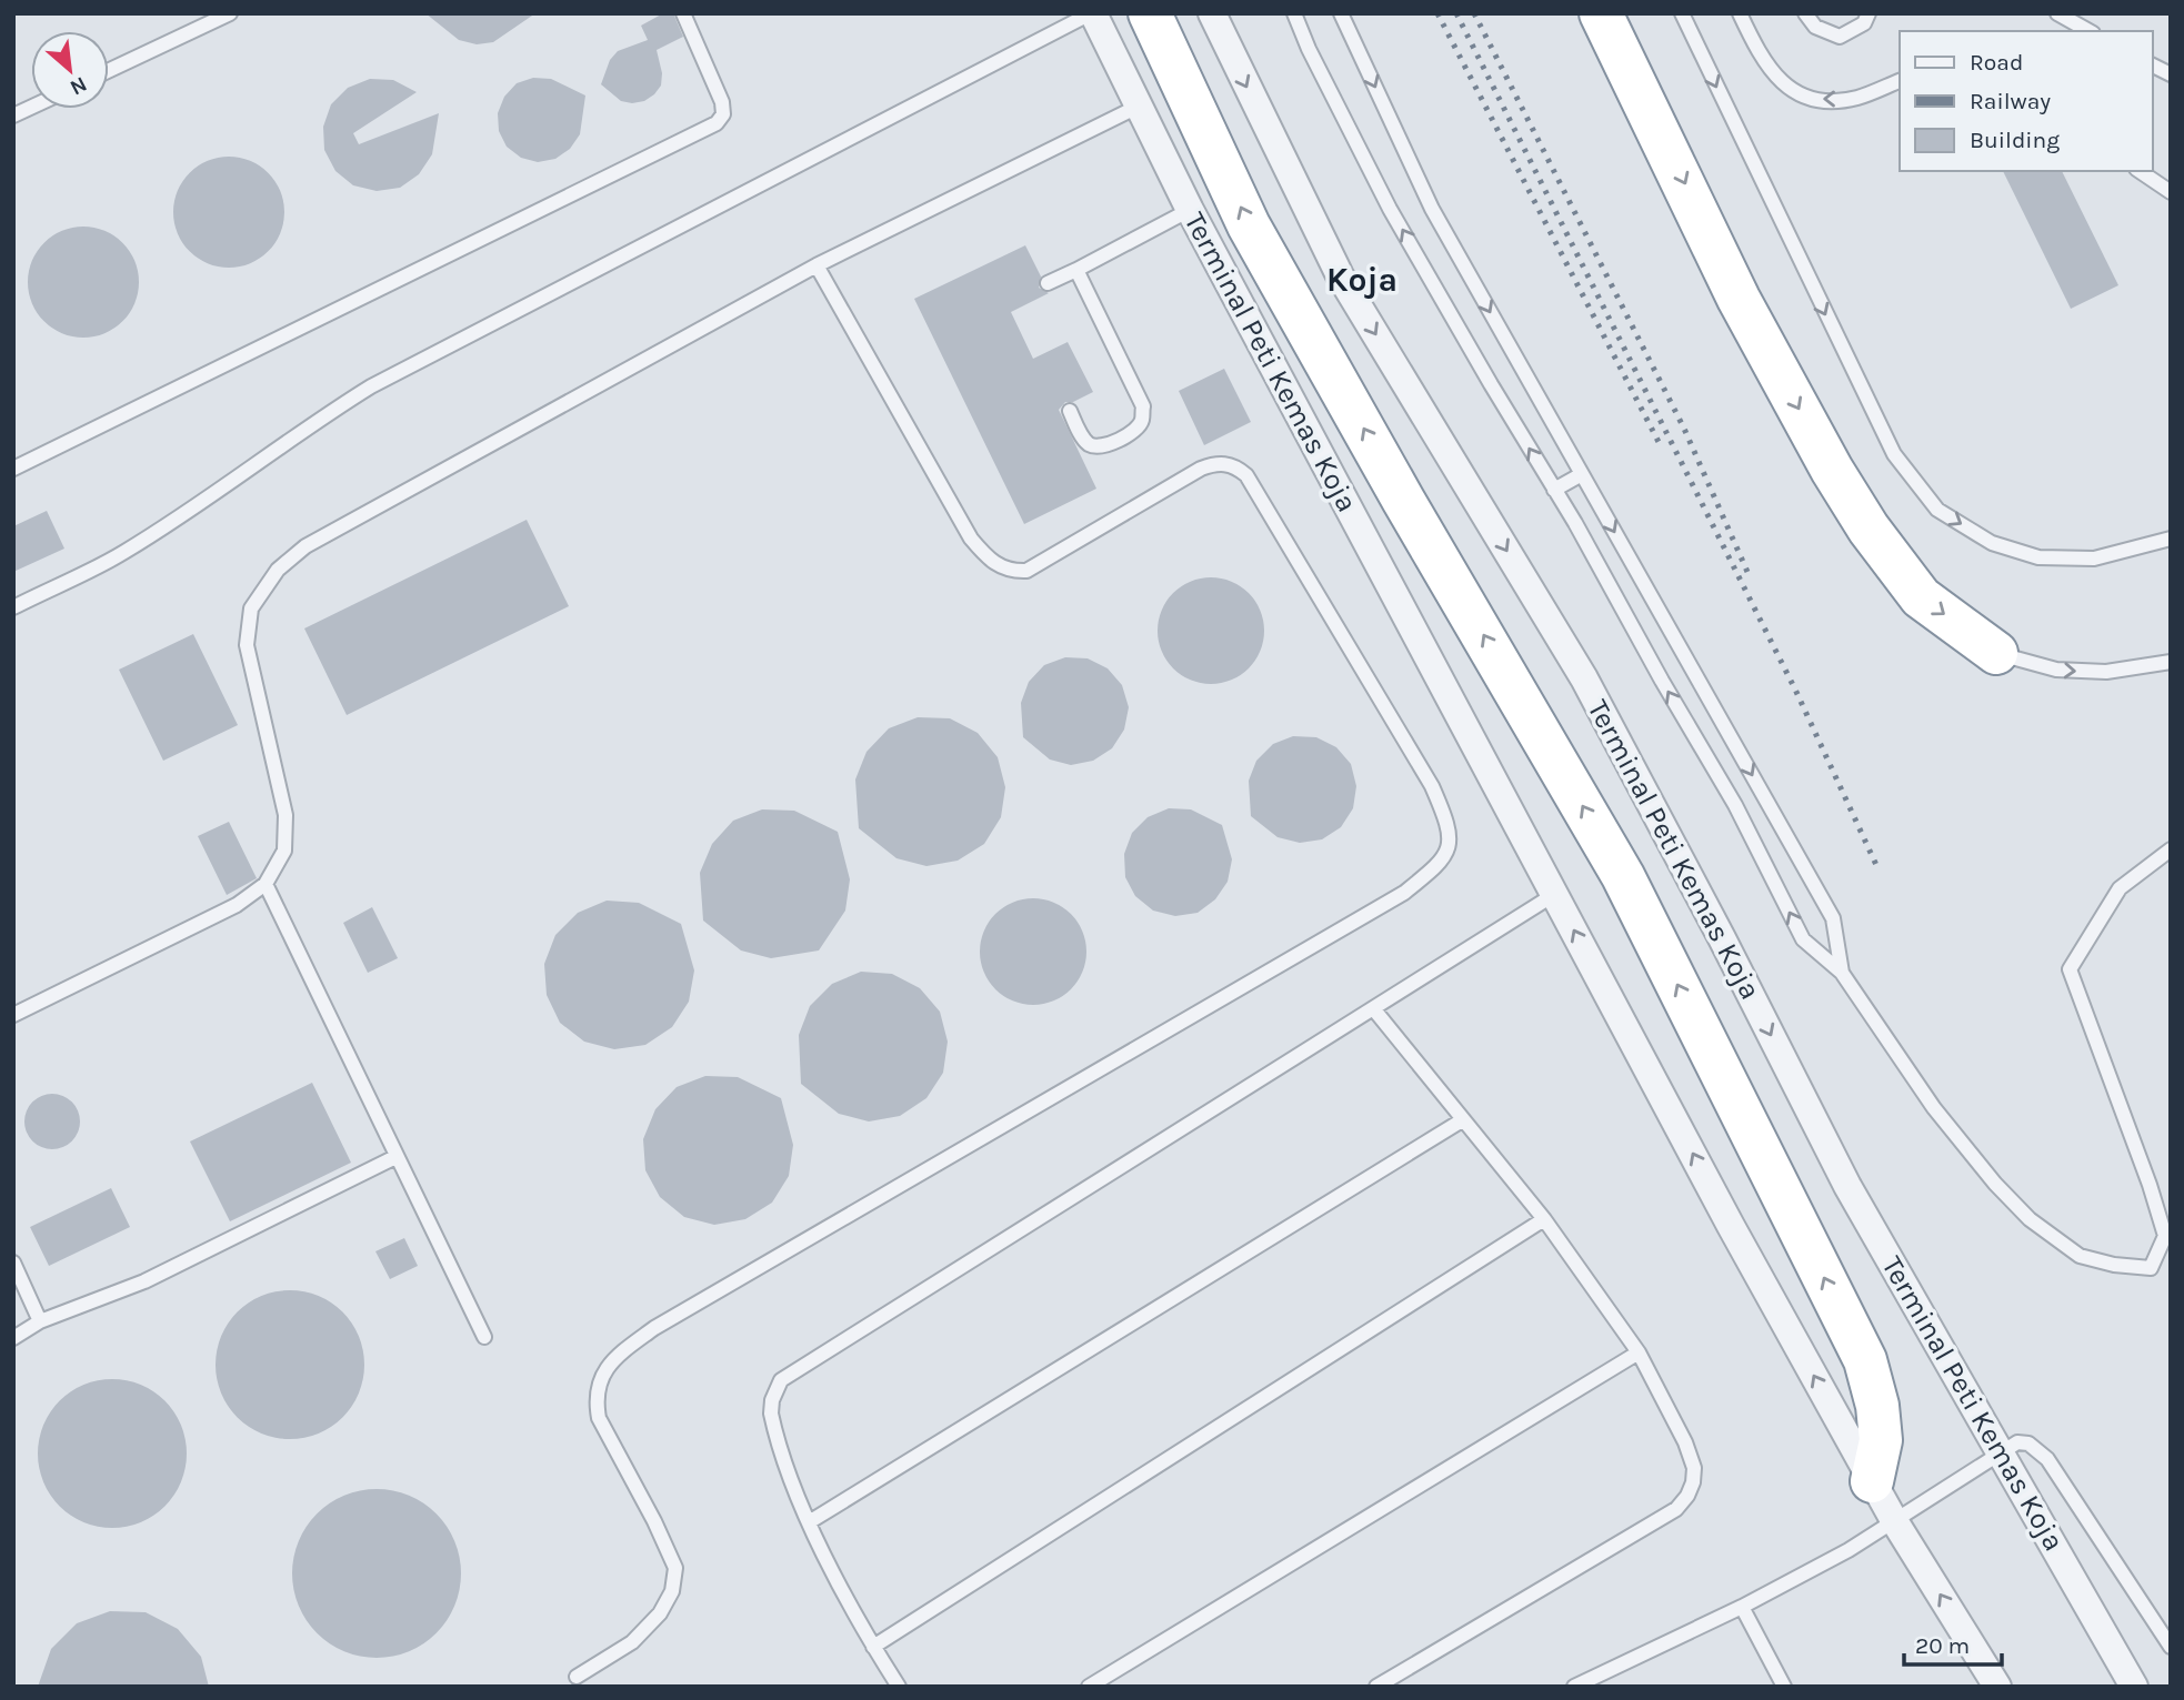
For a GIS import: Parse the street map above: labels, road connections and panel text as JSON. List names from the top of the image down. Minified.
{"streets":{"street":["Terminal Peti Kemas Koja"]},"districts":["Koja"],"legend":["Road","Railway","Building"],"scale_bar":"20 m","north":"bottom right"}
